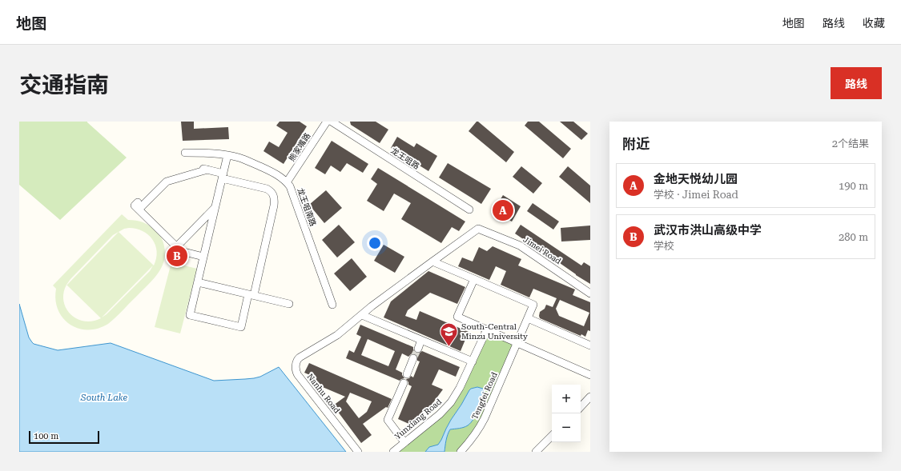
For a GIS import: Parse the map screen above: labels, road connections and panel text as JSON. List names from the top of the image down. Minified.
{"streets":{"street":["熊家嘴路","龙王咀路","龙王咀南路","Jimei Road","Nanhu Road","Tengfei Road","Yunxiang Road"]},"crossings":[["熊家嘴路","龙王咀南路"]],"water":["South Lake"],"places":{"school or university":["South-Central Minzu University"]},"scale_bar":"100 m","page":{"header":"地图","nav":["地图","路线","收藏"],"title":"交通指南","buttons":"路线","heading":["附近","2个结果"],"list":[{"mark":"A","name":"金地天悦幼儿园","note":"学校 · Jimei Road","value":"190 m"},{"mark":"B","name":"武汉市洪山高级中学","note":"学校","value":"280 m"}],"pins":["A","B"],"map_buttons":["+","−"],"scale":"100 m"}}
